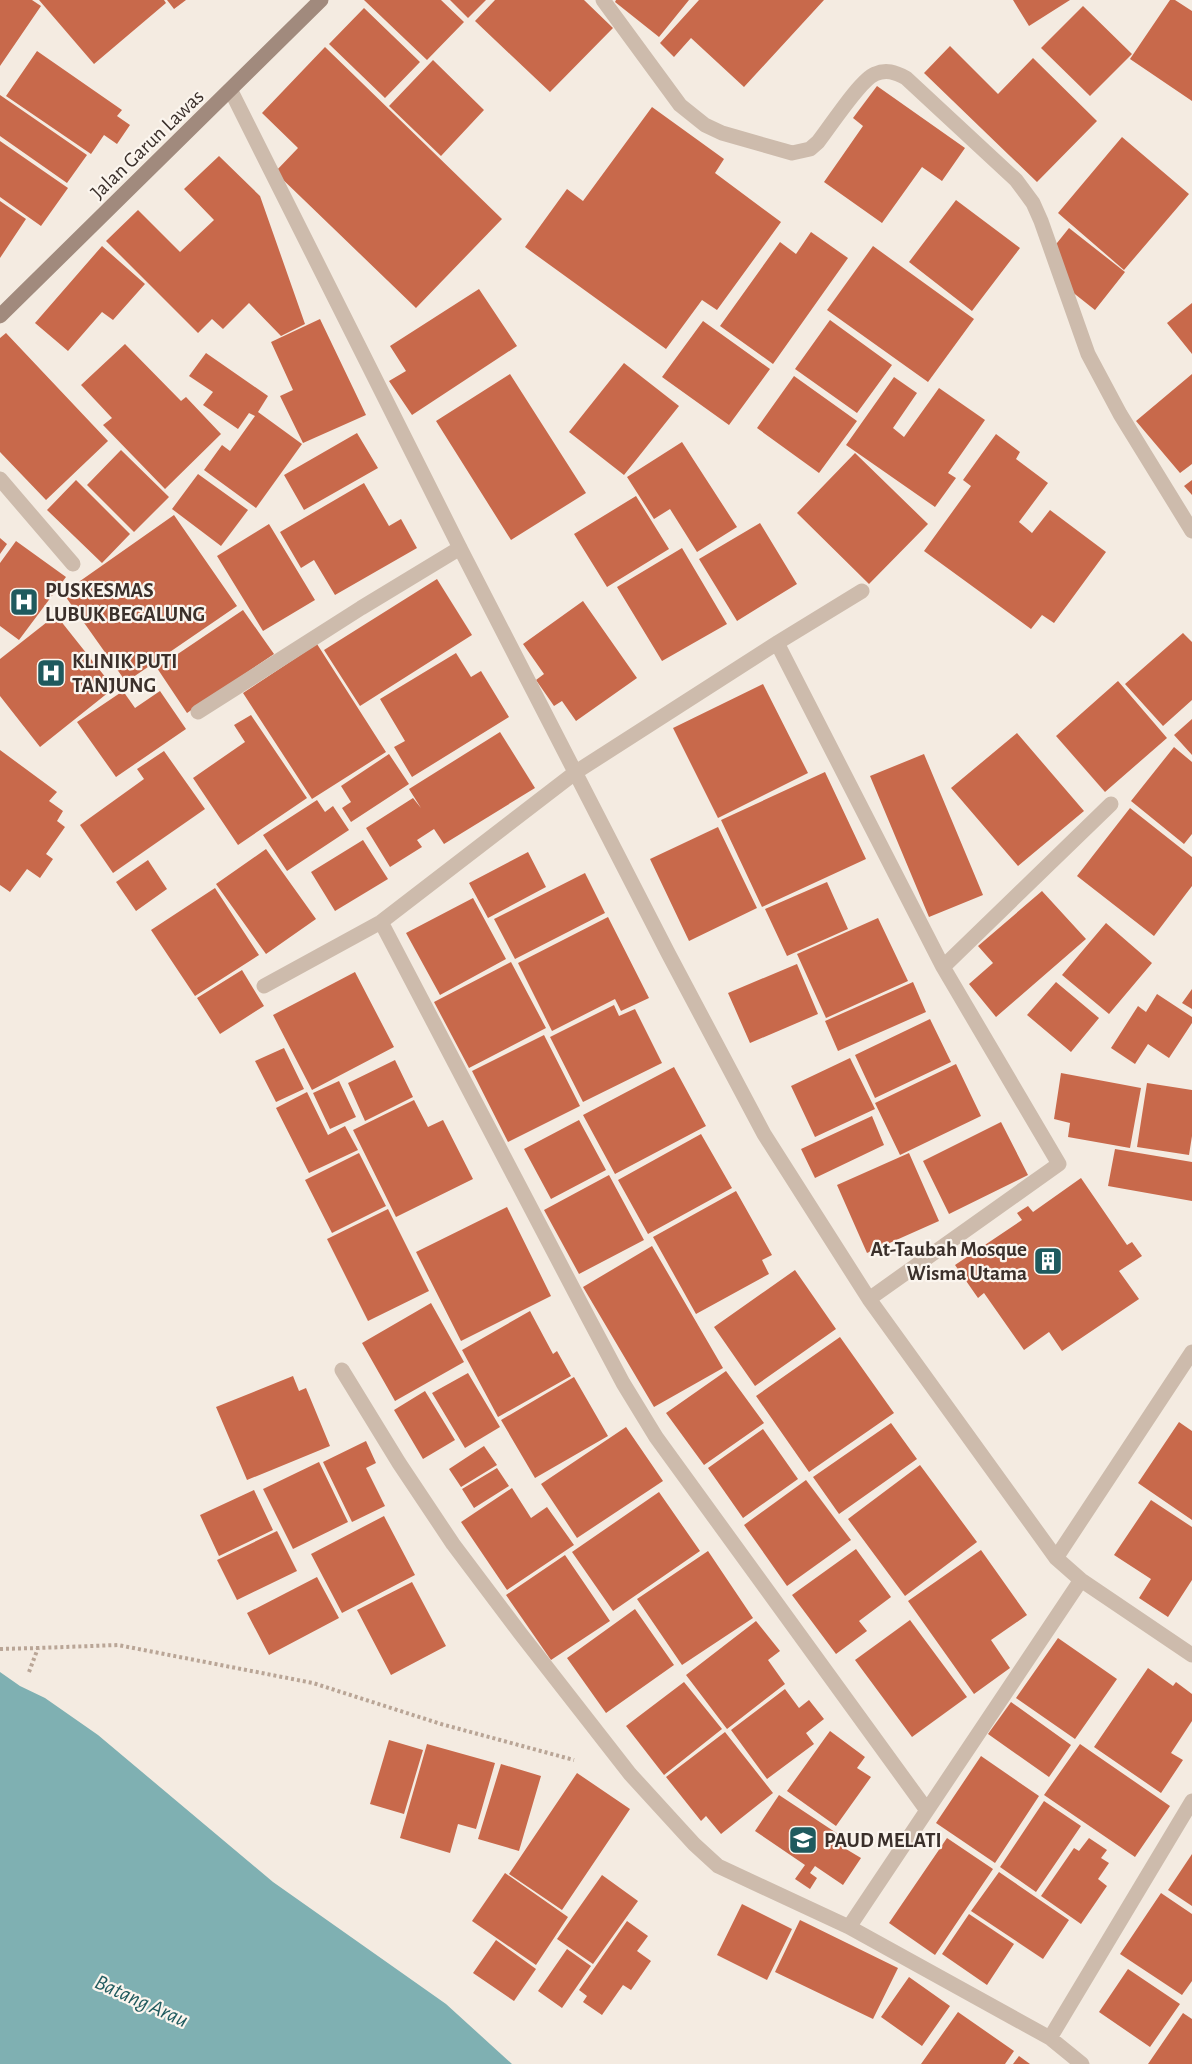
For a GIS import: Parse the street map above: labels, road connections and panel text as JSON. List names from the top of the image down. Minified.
{"streets":{"main road":["Jalan Garun Lawas"]},"water":["Batang Arau"],"places":{"hospital":["PUSKESMAS LUBUK BEGALUNG","KLINIK PUTI TANJUNG"],"building":["At-Taubah Mosque Wisma Utama"],"school or university":["PAUD MELATI"]}}
